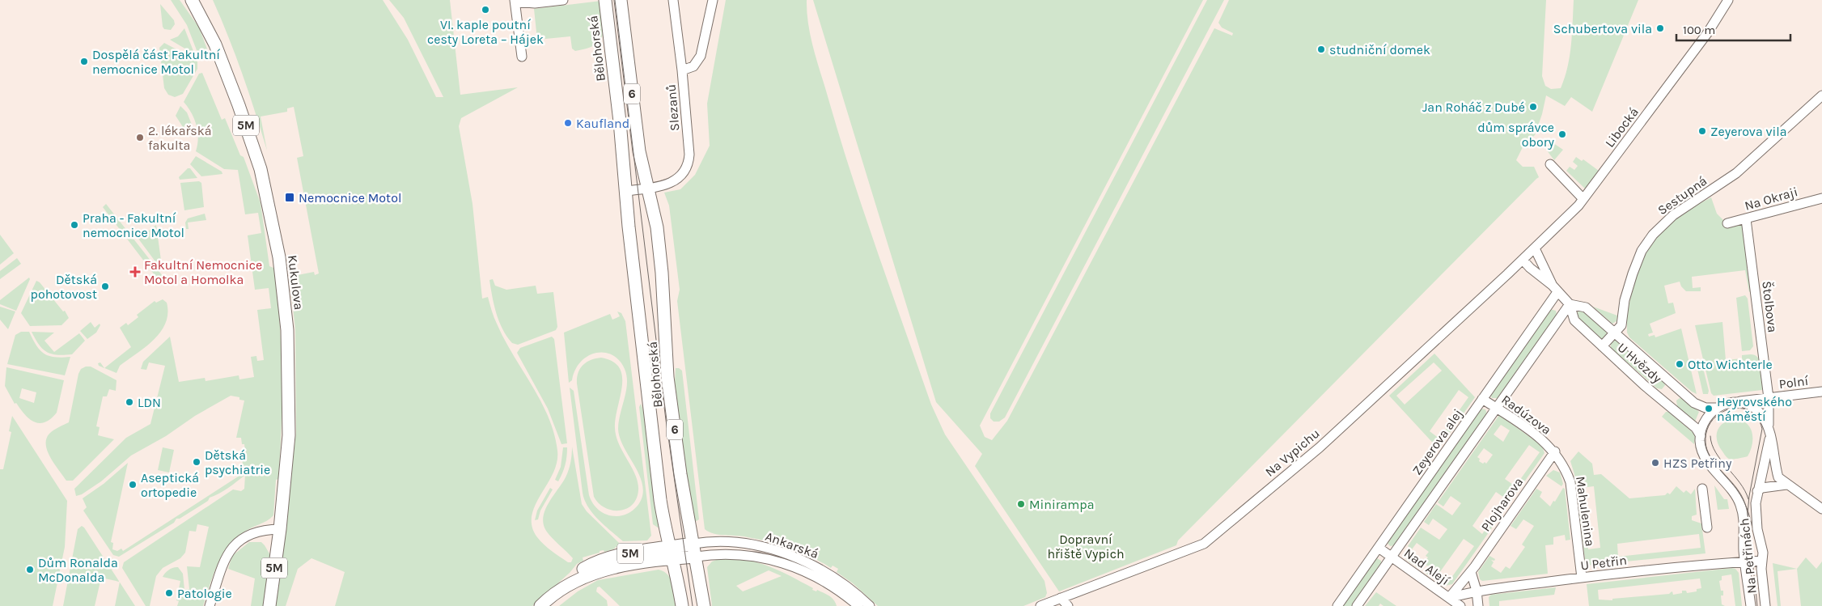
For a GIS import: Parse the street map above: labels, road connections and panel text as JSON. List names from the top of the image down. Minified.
{"streets":{"main road":["Bělohorská","6","5M","Kukulova"],"street":["Slezanů","Libocká","Sestupná","Na Okraji","Štolbova","U Hvězdy","Polní","Radúzova","Zeyerova alej","Na Vypichu","Plojharova","Mahulenina","Ankarská","Na Petřinách","U Petřin","Nad Alejí"]},"crossings":[["Bělohorská","Slezanů"],["Bělohorská","5M"],["Bělohorská","Ankarská"],["5M","Ankarská"],["Libocká","U Hvězdy"],["Libocká","Na Vypichu"],["Sestupná","U Hvězdy"],["Na Okraji","Štolbova"],["Štolbova","Polní"],["U Hvězdy","Zeyerova alej"],["U Hvězdy","Na Vypichu"],["U Hvězdy","Na Petřinách"],["Radúzova","Zeyerova alej"],["Radúzova","Plojharova"],["Radúzova","Mahulenina"],["Zeyerova alej","Nad Alejí"],["Plojharova","Mahulenina"],["Plojharova","U Petřin"],["Plojharova","Nad Alejí"],["Mahulenina","U Petřin"],["Na Petřinách","U Petřin"],["U Petřin","Nad Alejí"]],"parks":["Dopravní hřiště Vypich"],"places":{"other":["VI. kaple poutní cesty Loreta – Hájek","Schubertova vila","studniční domek","Dospělá část Fakultní nemocnice Motol","Jan Roháč z Dubé","Kaufland","Zeyerova vila","dům správce obory","2. lékařská fakulta","Praha - Fakultní nemocnice Motol","Dětská pohotovost","Otto Wichterle","LDN","Heyrovského náměstí","Dětská psychiatrie","HZS Petřiny","Aseptická ortopedie","Minirampa","Dům Ronalda McDonalda","Patologie"],"transit":["Nemocnice Motol"],"health":["Fakultní Nemocnice Motol a Homolka"]},"scale_bar":"100 m"}
